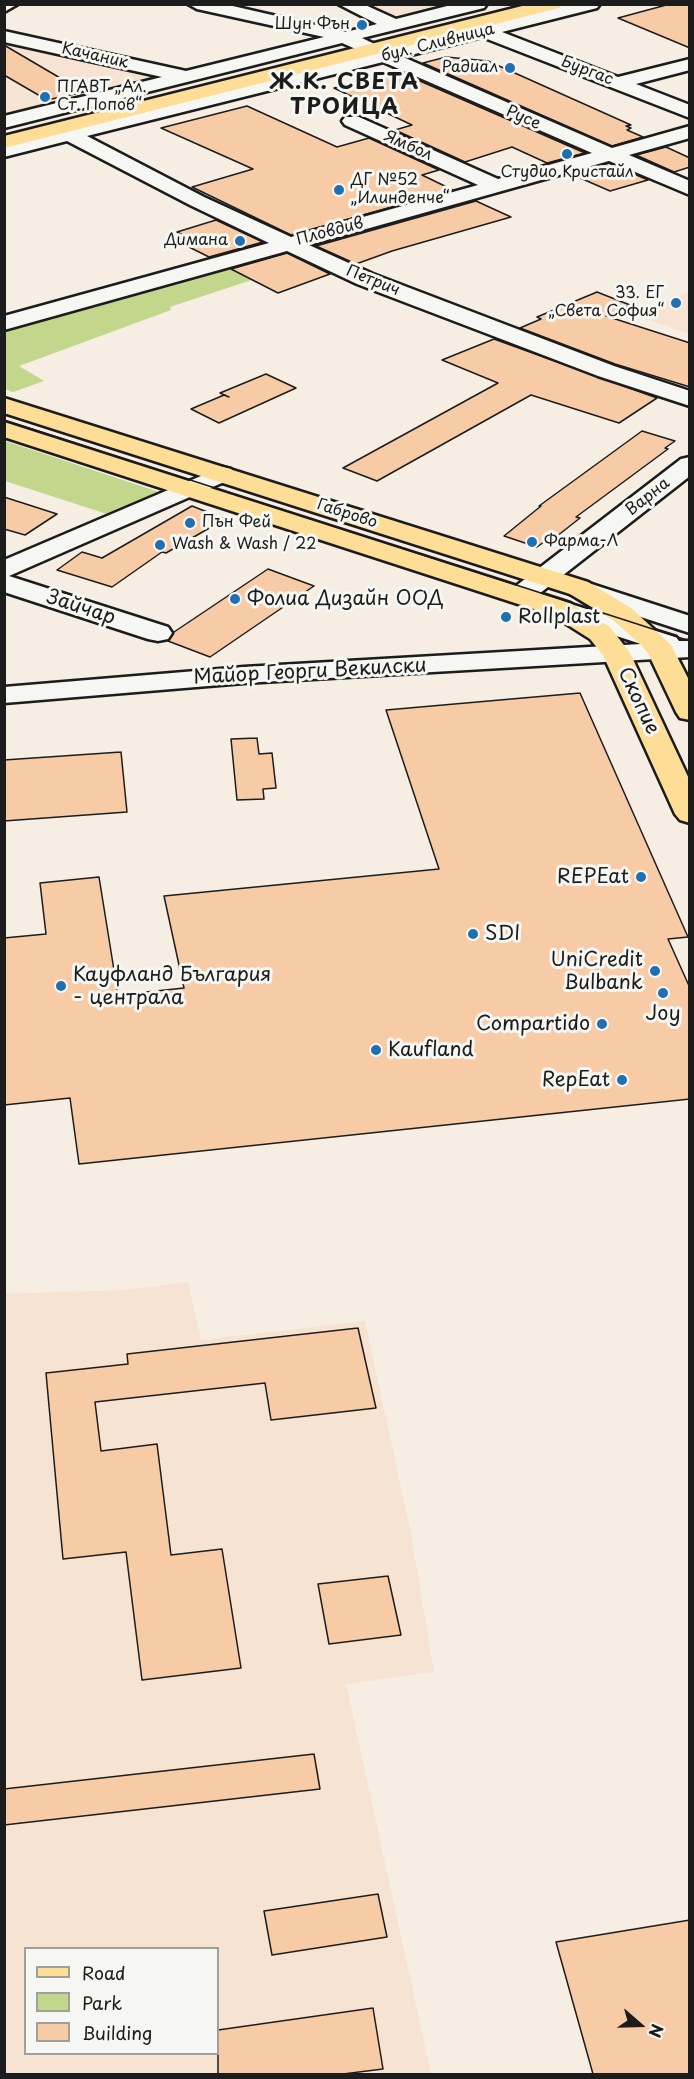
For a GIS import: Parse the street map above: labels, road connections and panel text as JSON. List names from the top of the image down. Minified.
{"streets":{"main road":["бул. Сливница","Габрово","Скопие"],"street":["Качаник","Бургас","Русе","Ямбол","Пловдив","Петрич","Варна","Зайчар","Майор Георги Векилски"]},"crossings":[["бул. Сливница","Качаник"],["бул. Сливница","Бургас"],["бул. Сливница","Русе"],["бул. Сливница","Петрич"],["Русе","Пловдив"],["Ямбол","Пловдив"],["Пловдив","Петрич"],["Варна","Габрово"],["Габрово","Майор Георги Векилски"],["Габрово","Скопие"],["Майор Георги Векилски","Скопие"]],"districts":["Ж.К. СВЕТА ТРОИЦА"],"places":["Шун Фън","Радиал","ПГАВТ „Ал. Ст. Попов“","Студио Кристайл","ДГ №52 „Илинденче“","Димана","33. ЕГ „Света София“","Пън Фей","Фарма-Л","Wash & Wash / 22","Фолиа Дизайн ООД","Rollplast","REPEat","SDI","UniCredit Bulbank","Кауфланд България - централа","Joy","Compartido","Kaufland","RepEat"],"legend":["Road","Park","Building"],"north":"right"}
